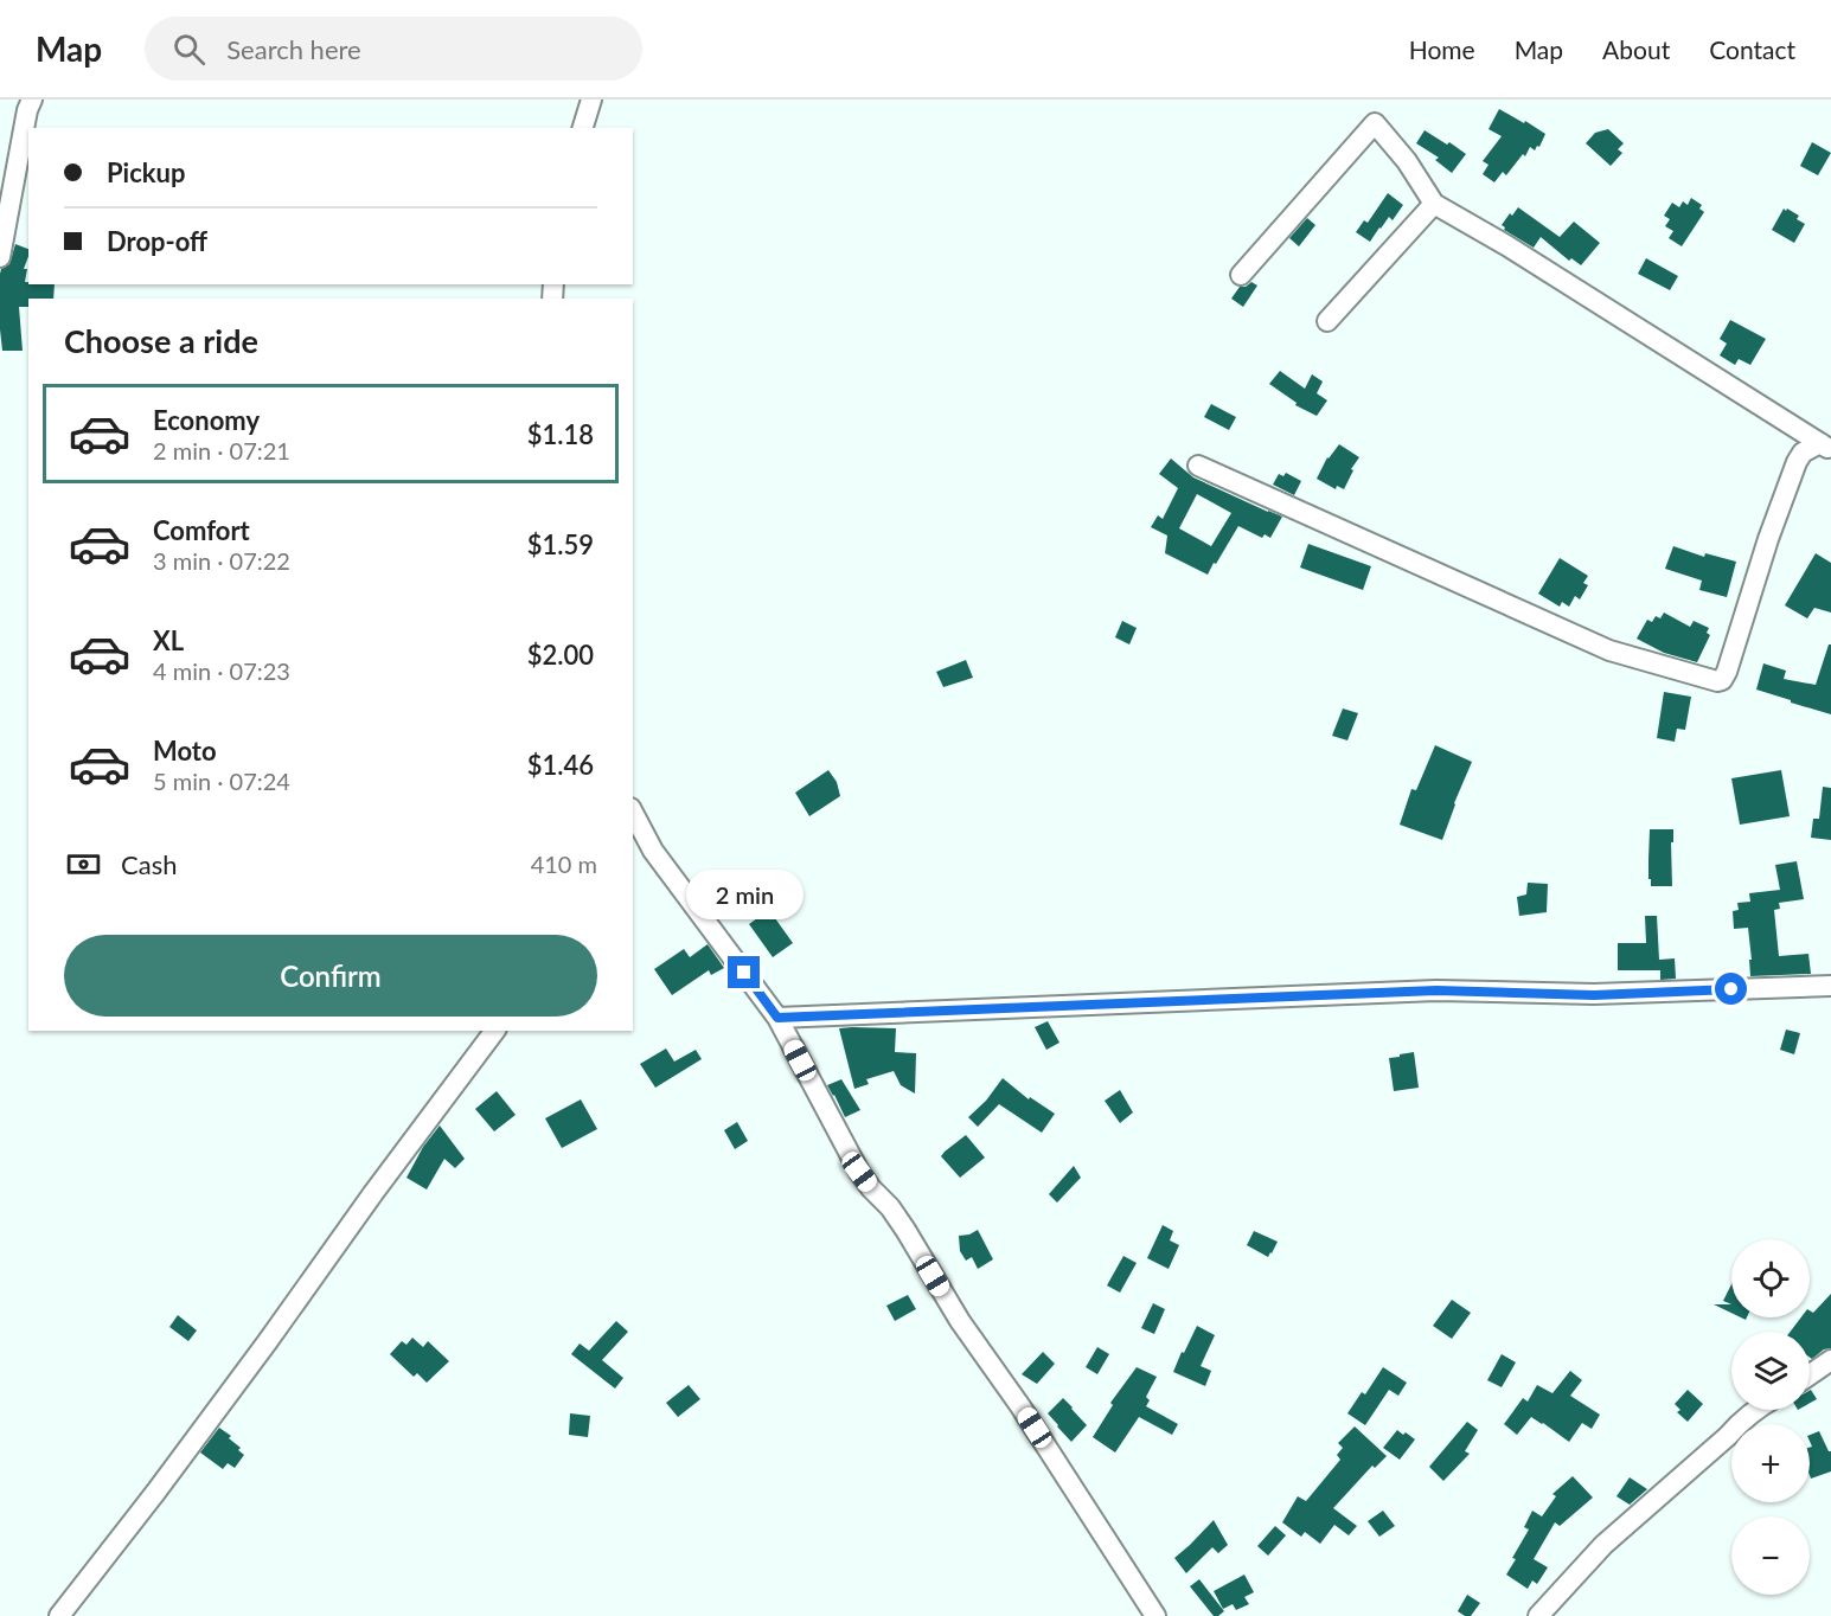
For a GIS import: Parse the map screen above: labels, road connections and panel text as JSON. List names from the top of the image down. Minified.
{"page":{"header":"Map","search":"Search here","nav":["Home","Map","About","Contact"],"banner":["Pickup","Drop-off"],"heading":"Choose a ride","list":[{"name":"Economy","note":"2 min · 07:21","value":"$1.18"},{"name":"Comfort","note":"3 min · 07:22","value":"$1.59"},{"name":"XL","note":"4 min · 07:23","value":"$2.00"},{"name":"Moto","note":"5 min · 07:24","value":"$1.46"}],"pay":["Cash","410 m"],"bubble":"2 min","buttons":"Confirm","map_buttons":["+","−"]}}
